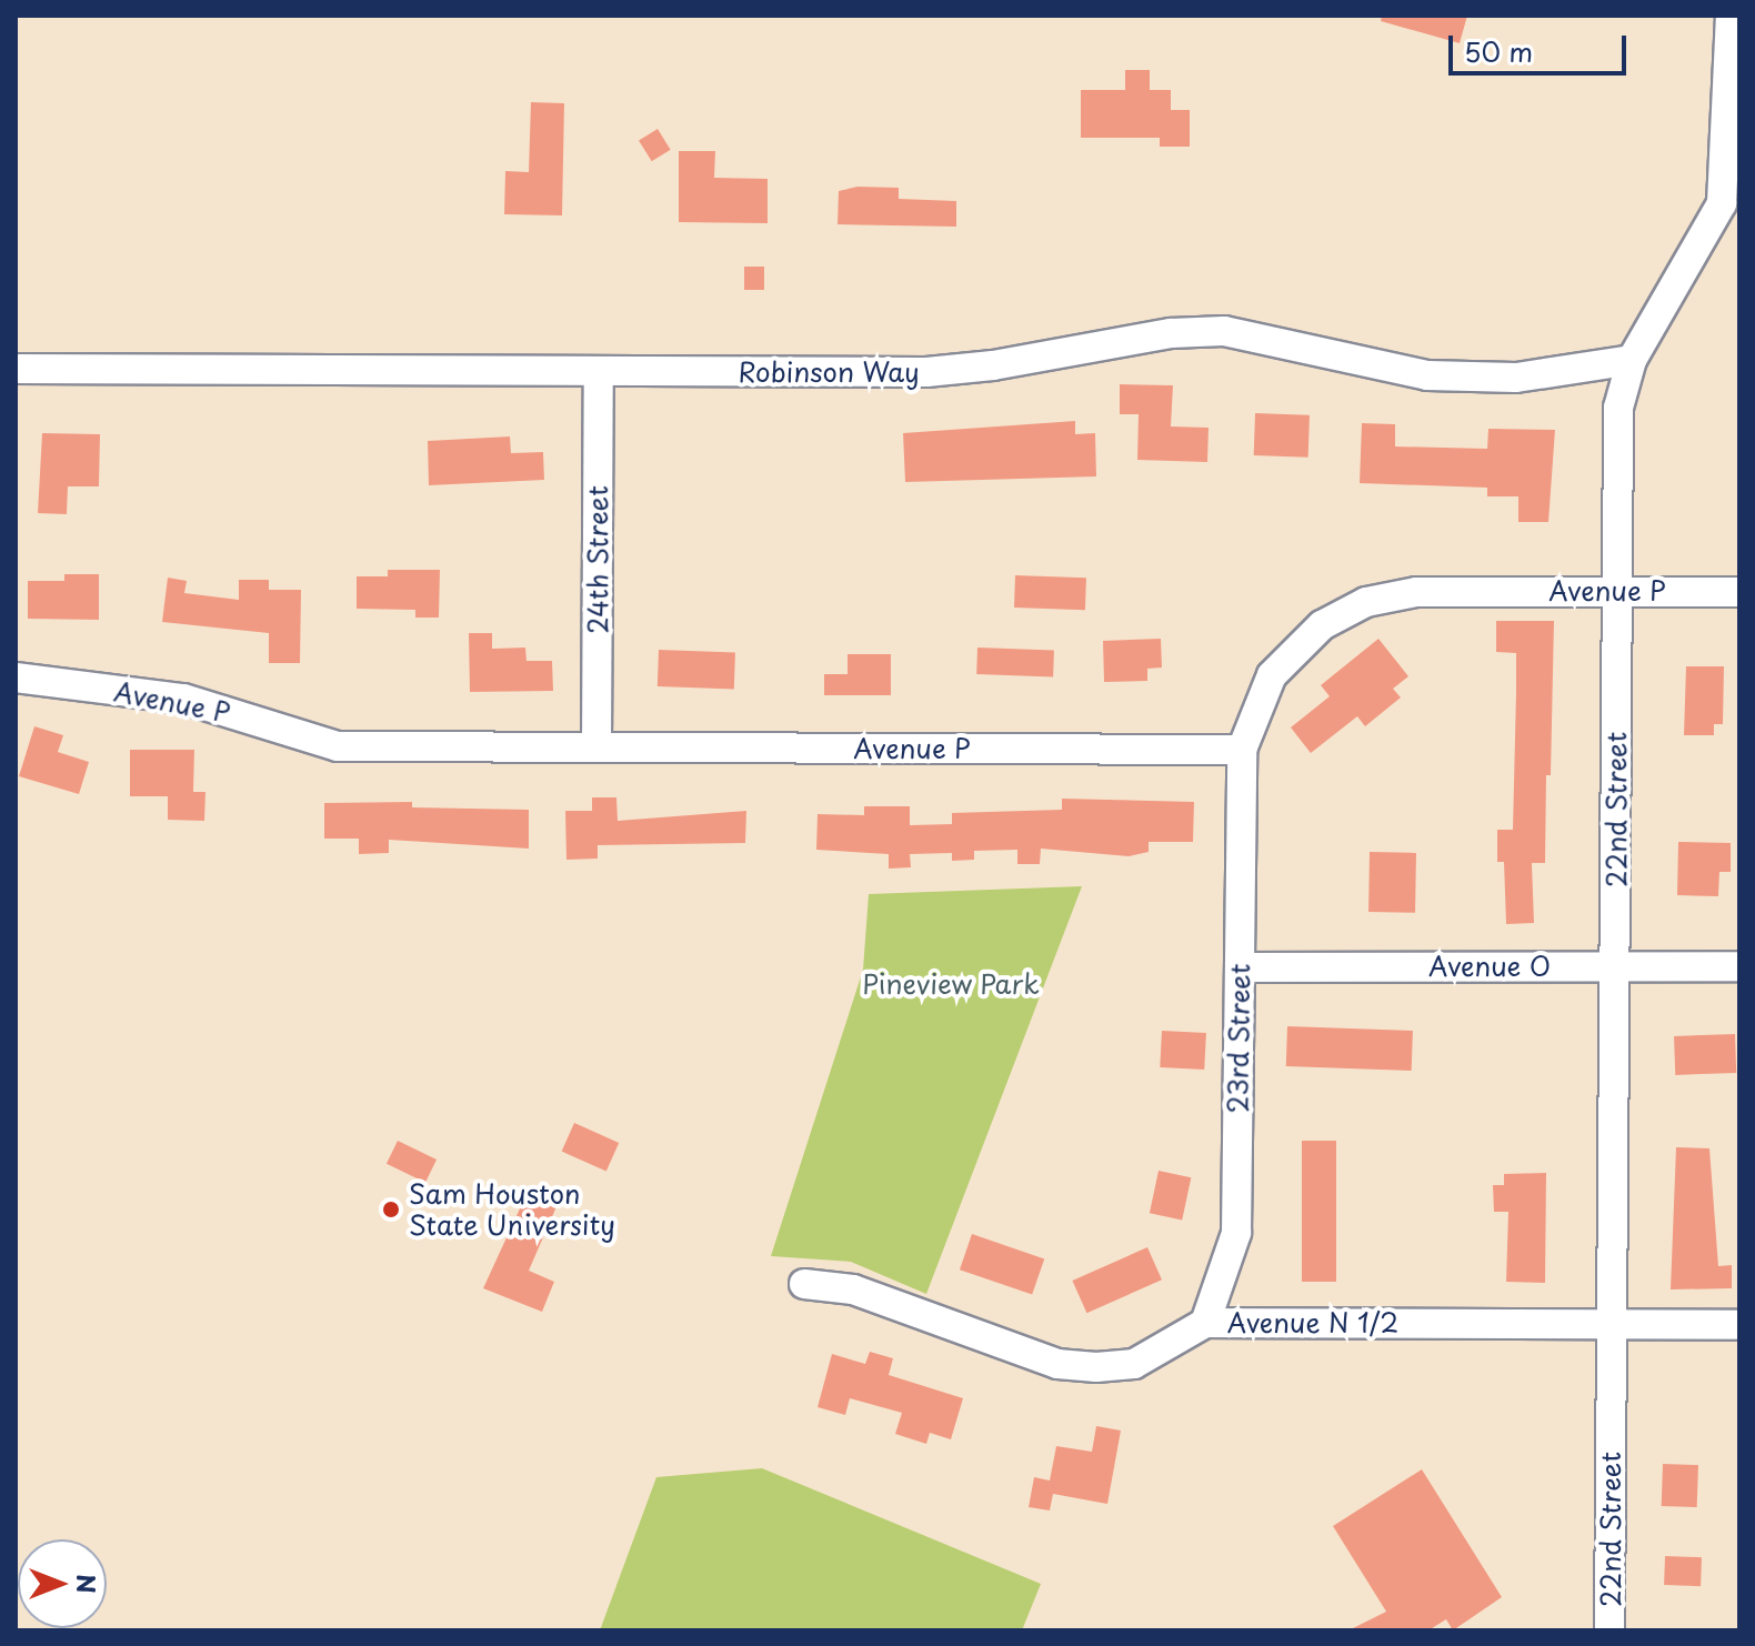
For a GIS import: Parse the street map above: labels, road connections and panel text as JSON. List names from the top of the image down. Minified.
{"streets":{"street":["Robinson Way","24th Street","Avenue P","22nd Street","Avenue O","23rd Street","Avenue N 1/2"]},"crossings":[["Robinson Way","24th Street"],["Robinson Way","22nd Street"],["24th Street","Avenue P"],["Avenue P","22nd Street"],["Avenue P","23rd Street"],["22nd Street","Avenue O"],["22nd Street","Avenue N 1/2"],["Avenue O","23rd Street"],["23rd Street","Avenue N 1/2"]],"parks":["Pineview Park"],"places":["Sam Houston State University"],"scale_bar":"50 m","north":"right"}
